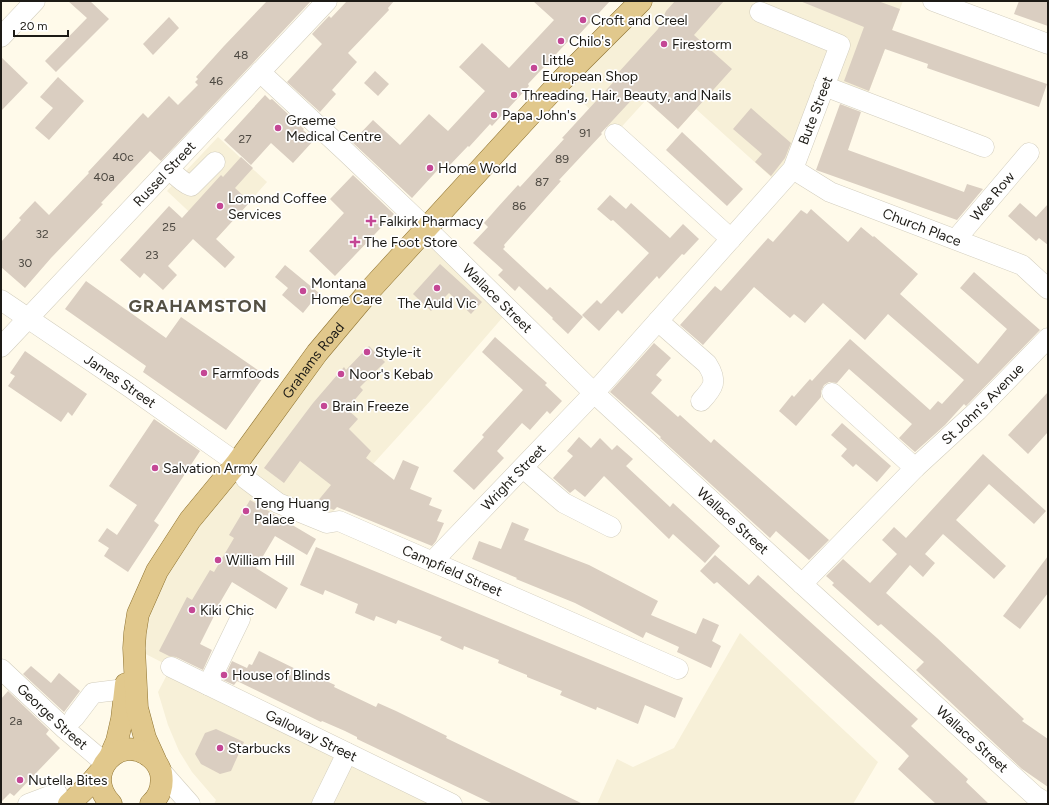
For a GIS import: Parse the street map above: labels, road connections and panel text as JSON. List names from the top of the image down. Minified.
{"streets":{"main road":["Grahams Road"],"street":["Bute Street","Russel Street","Wee Row","Church Place","Wallace Street","James Street","St John's Avenue","Wright Street","Campfield Street","George Street","Galloway Street"]},"crossings":[["Bute Street","Church Place"],["Bute Street","Wallace Street"],["Bute Street","Wright Street"],["Russel Street","Wallace Street"],["Russel Street","James Street"],["Wee Row","Church Place"],["Wallace Street","Grahams Road"],["Wallace Street","St John's Avenue"],["Wallace Street","Wright Street"],["Grahams Road","James Street"],["Grahams Road","Campfield Street"],["Grahams Road","George Street"],["James Street","Campfield Street"],["Wright Street","Campfield Street"]],"districts":["GRAHAMSTON"],"places":{"other":["Croft and Creel","Chilo's","Firestorm","Little European Shop","Threading, Hair, Beauty, and Nails","Papa John's","Graeme Medical Centre","Home World","Lomond Coffee Services","The Auld Vic","Montana Home Care","Style-it","Farmfoods","Noor's Kebab","Brain Freeze","Salvation Army","Teng Huang Palace","William Hill","Kiki Chic","House of Blinds","Starbucks","Nutella Bites"],"health":["Falkirk Pharmacy","The Foot Store"]},"house_numbers":["48","46","91","27","40c","89","40a","87","86","25","32","23","30","2a"],"scale_bar":"20 m"}
